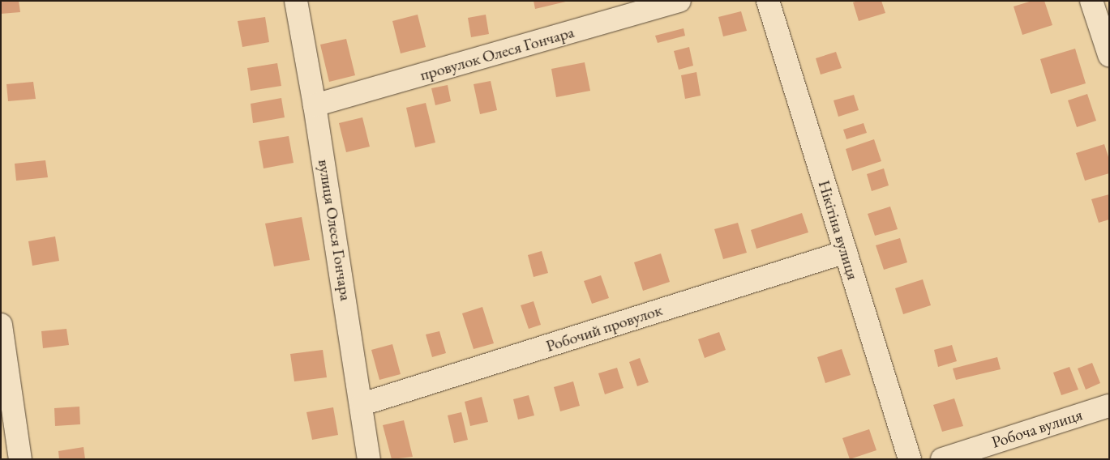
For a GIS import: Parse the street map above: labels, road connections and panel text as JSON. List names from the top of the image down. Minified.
{"streets":{"street":["провулок Олеся Гончара","вулиця Олеся Гончара","Нікітіна вулиця","Робочий провулок","Робоча вулиця"]},"crossings":[["провулок Олеся Гончара","вулиця Олеся Гончара"],["вулиця Олеся Гончара","Робочий провулок"],["Нікітіна вулиця","Робочий провулок"]]}
